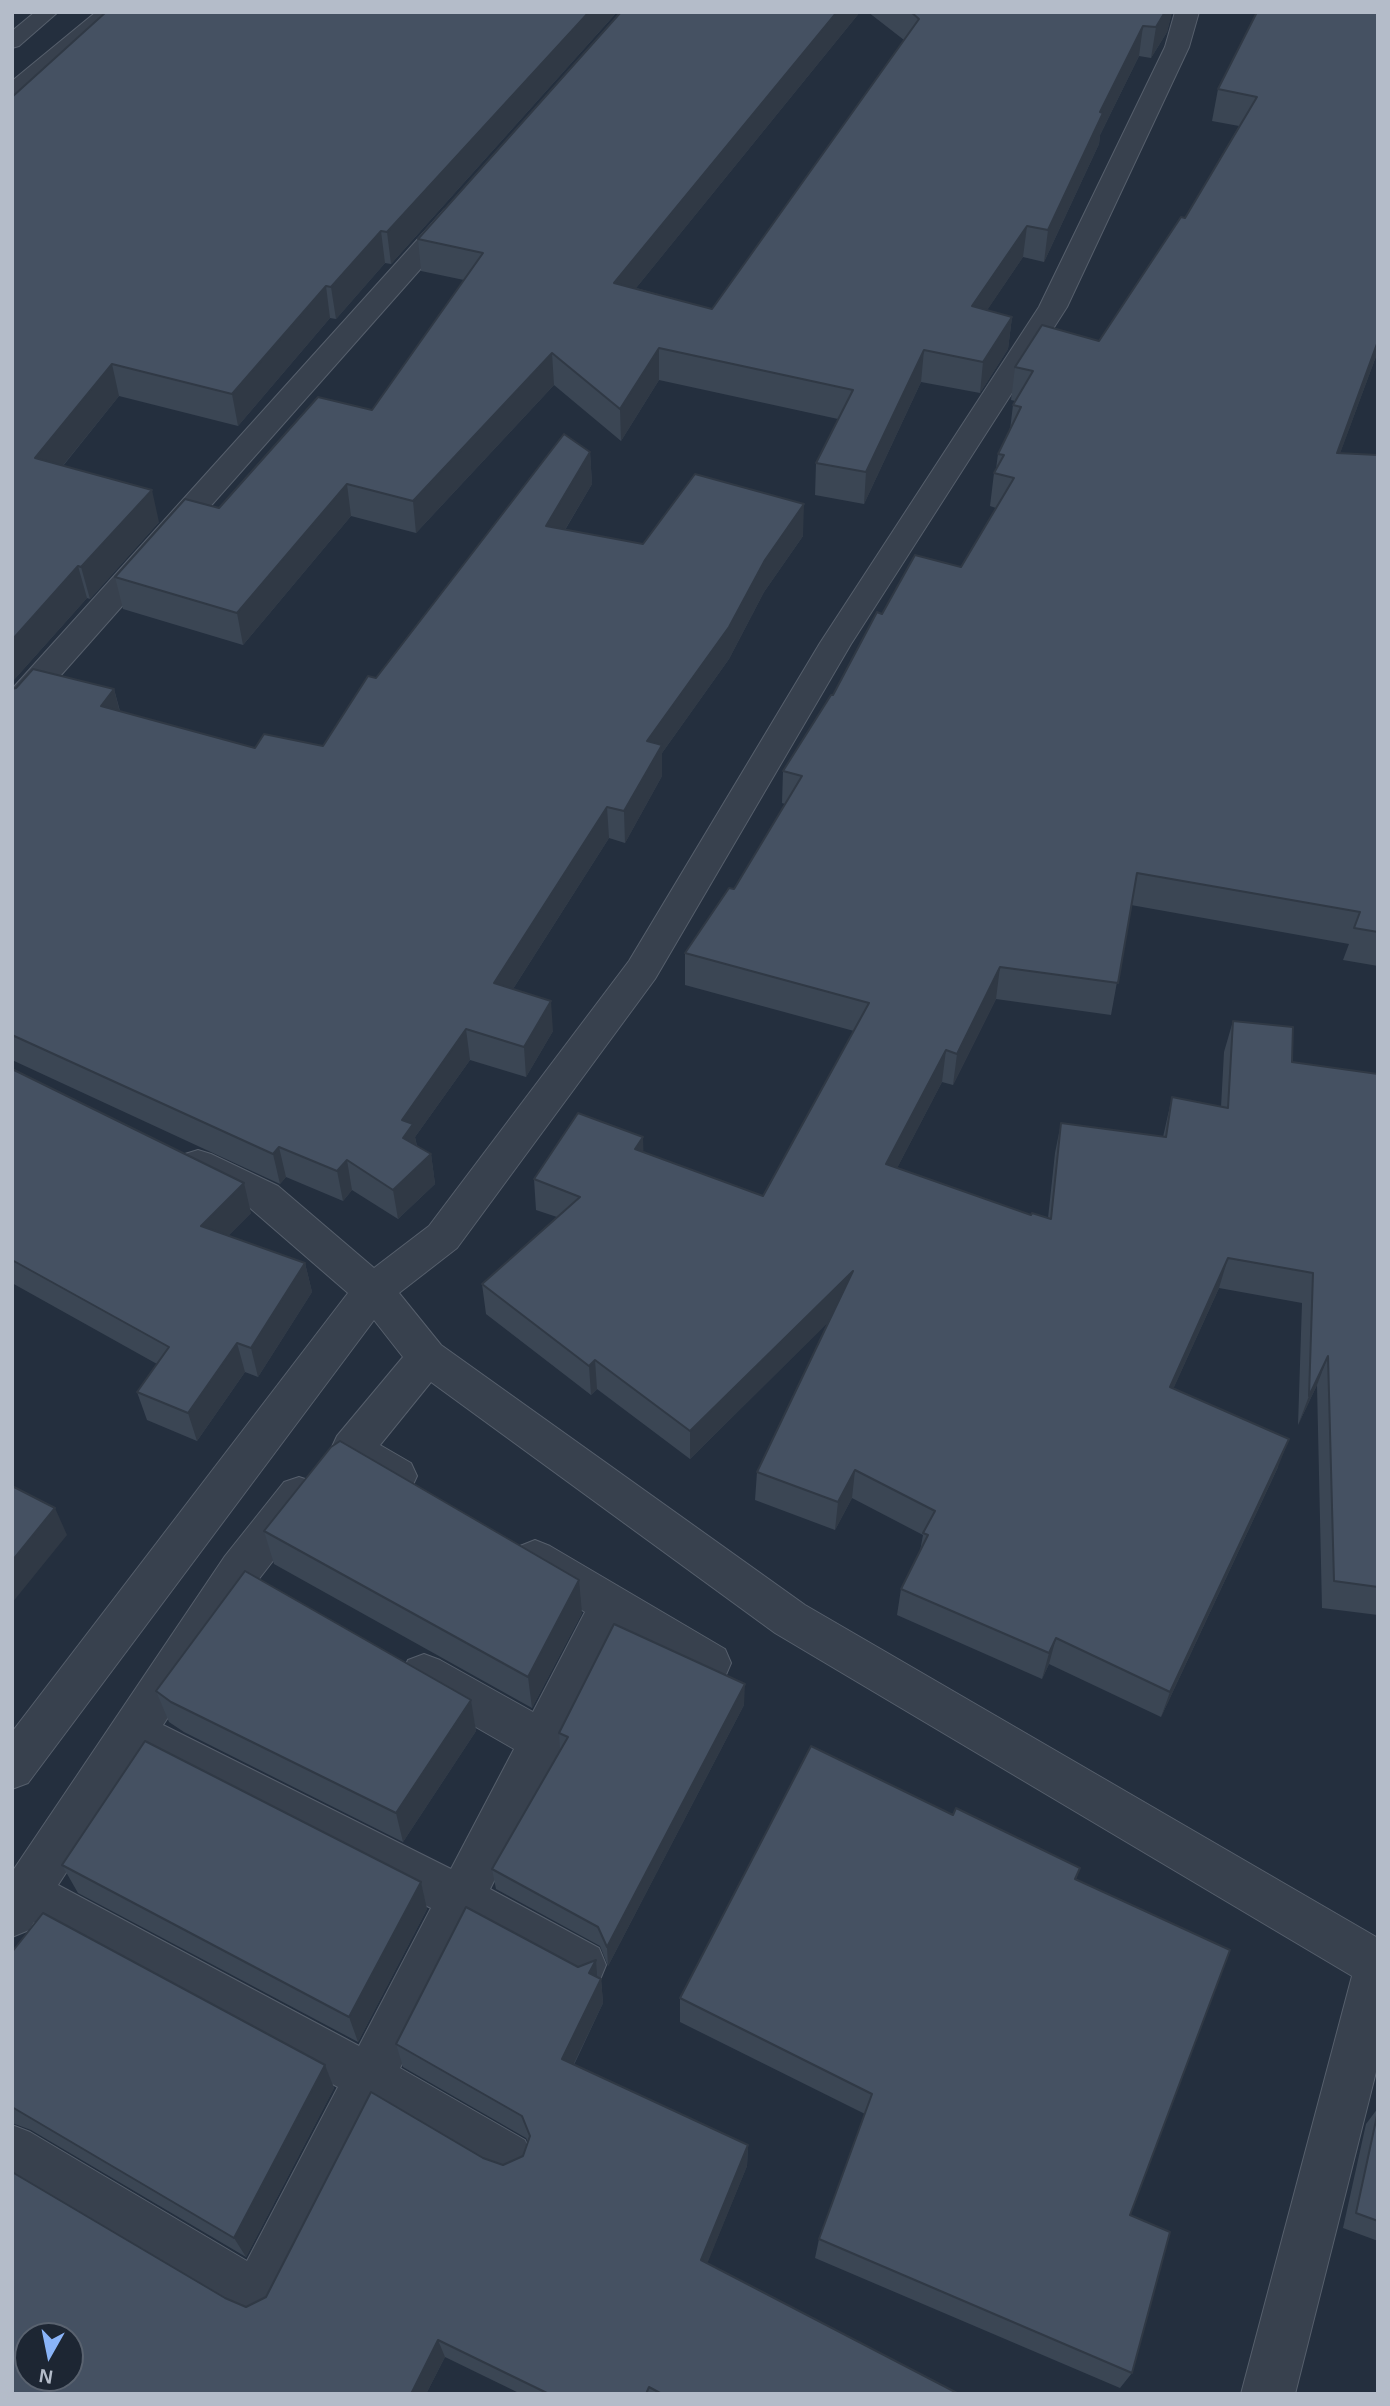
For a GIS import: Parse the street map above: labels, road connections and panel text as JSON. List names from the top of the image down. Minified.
{"north":"bottom"}
